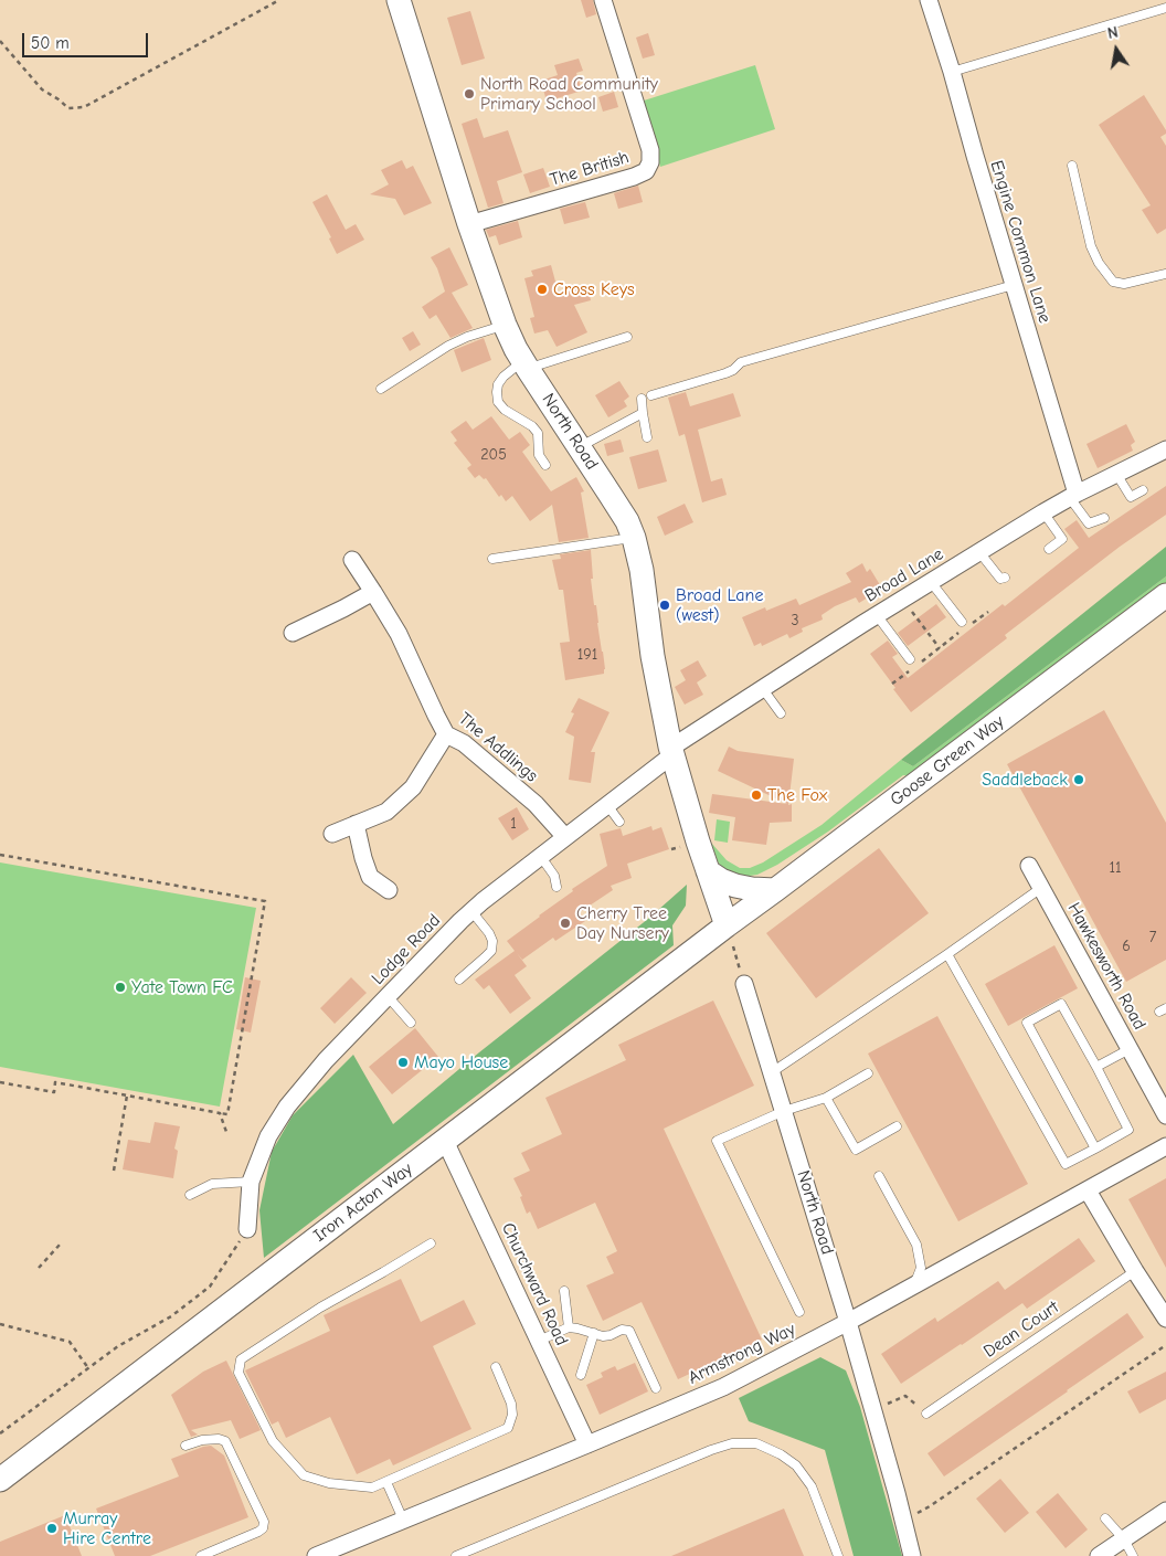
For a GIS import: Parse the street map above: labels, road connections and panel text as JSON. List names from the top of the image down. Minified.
{"streets":{"main road":["North Road","Goose Green Way","Iron Acton Way"],"street":["The British","Engine Common Lane","Broad Lane","The Addlings","Lodge Road","Hawkesworth Road","Churchward Road","Armstrong Way"],"lane":["Dean Court"]},"crossings":[["The British","North Road"],["Engine Common Lane","Broad Lane"],["North Road","Broad Lane"],["North Road","Goose Green Way"],["North Road","Lodge Road"],["North Road","Iron Acton Way"],["North Road","Armstrong Way"],["Broad Lane","Lodge Road"],["The Addlings","Lodge Road"],["Goose Green Way","Iron Acton Way"],["Iron Acton Way","Churchward Road"],["Churchward Road","Armstrong Way"]],"places":["North Road Community Primary School","Cross Keys","Broad Lane (west)","Saddleback","The Fox","Cherry Tree Day Nursery","Yate Town FC","Mayo House","Murray Hire Centre"],"house_numbers":["205","3","191","1","11","7","6"],"scale_bar":"50 m","north":"top"}
